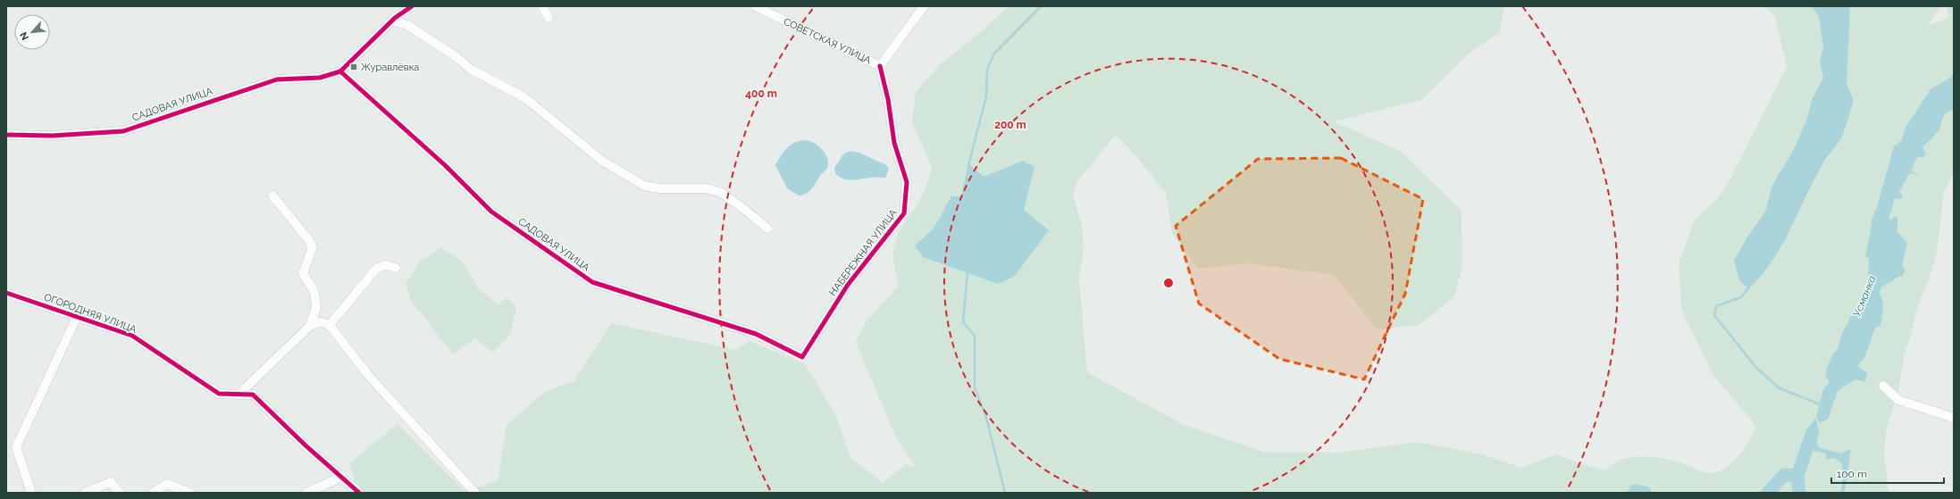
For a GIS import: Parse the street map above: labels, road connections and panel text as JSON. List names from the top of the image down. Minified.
{"streets":{"street":["СОВЕТСКАЯ УЛИЦА","САДОВАЯ УЛИЦА","НАБЕРЕЖНАЯ УЛИЦА","ОГОРОДНЯЯ УЛИЦА"]},"crossings":[["СОВЕТСКАЯ УЛИЦА","НАБЕРЕЖНАЯ УЛИЦА"],["САДОВАЯ УЛИЦА","НАБЕРЕЖНАЯ УЛИЦА"]],"water":["Усманка"],"places":{"transit":["Журавлёвка"]},"scale_bar":"100 m","north":"bottom left","rings":["400 m","200 m"]}
